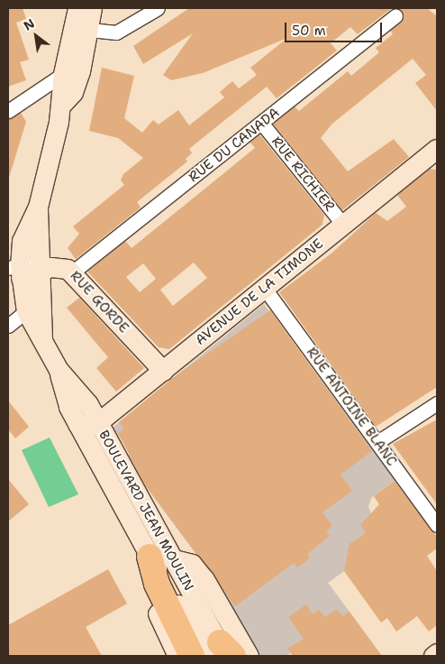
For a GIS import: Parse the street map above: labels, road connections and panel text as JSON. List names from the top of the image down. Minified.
{"streets":{"main road":["AVENUE DE LA TIMONE","RUE GORDE","BOULEVARD JEAN MOULIN"],"street":["RUE DU CANADA","RUE RICHIER","RUE ANTOINE BLANC"]},"crossings":[["RUE DU CANADA","RUE RICHIER"],["RUE DU CANADA","RUE GORDE"],["RUE RICHIER","AVENUE DE LA TIMONE"],["AVENUE DE LA TIMONE","RUE GORDE"],["AVENUE DE LA TIMONE","RUE ANTOINE BLANC"],["AVENUE DE LA TIMONE","BOULEVARD JEAN MOULIN"],["RUE GORDE","BOULEVARD JEAN MOULIN"]],"scale_bar":"50 m","north":"top left"}
